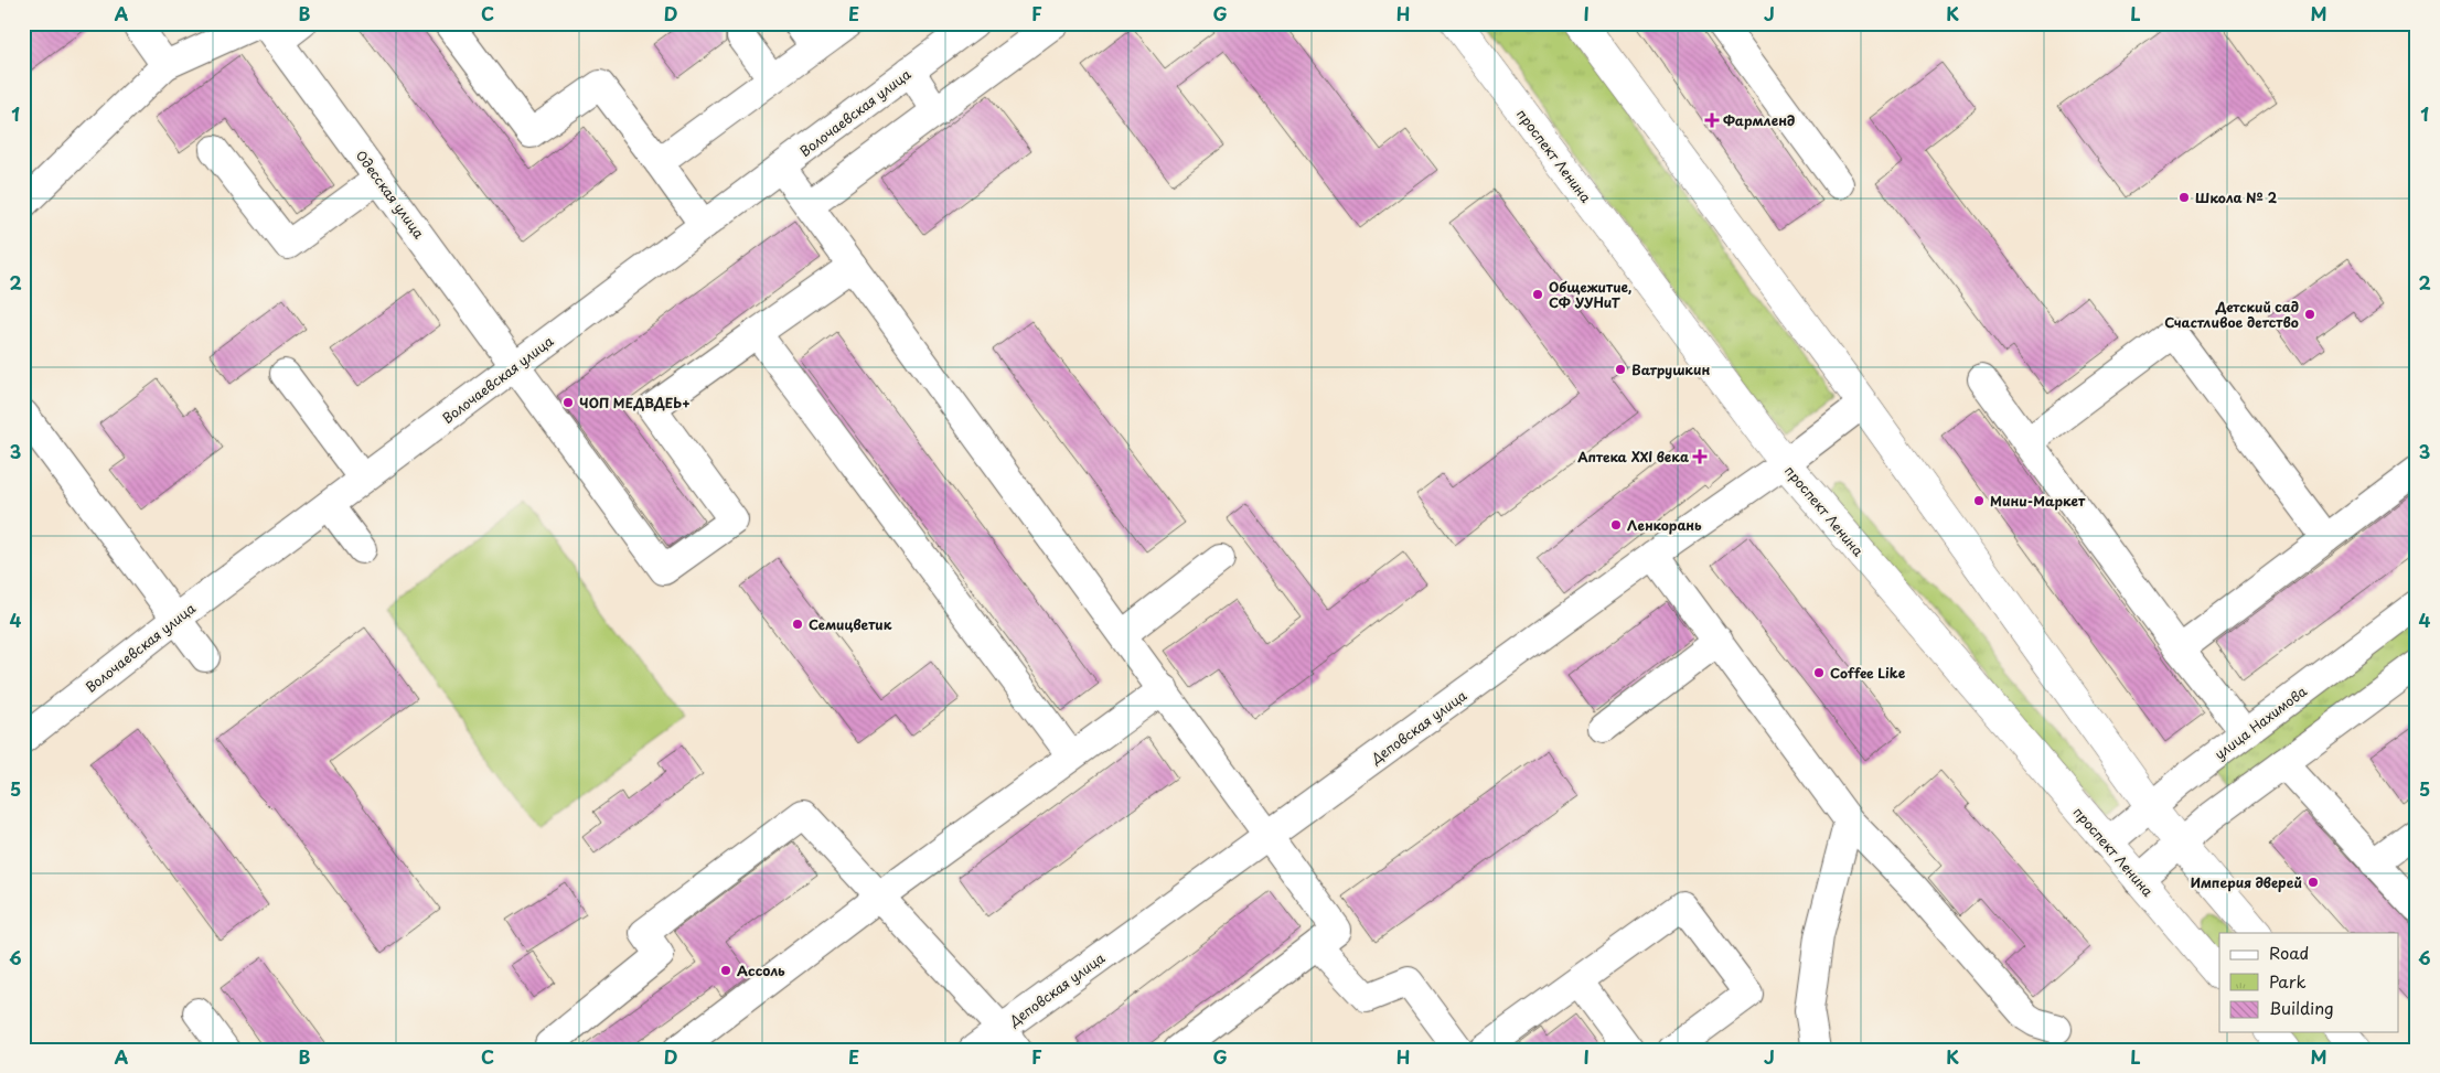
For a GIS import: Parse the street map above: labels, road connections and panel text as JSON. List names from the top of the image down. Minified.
{"streets":{"main road":["проспект Ленина"],"street":["Волочаевская улица","Одесская улица","улица Нахимова","Деповская улица"]},"crossings":[["Волочаевская улица","Одесская улица"],["проспект Ленина","улица Нахимова"],["проспект Ленина","Деповская улица"]],"places":{"health":["Фармленд","Аптека ХХI века"],"other":["Школа № 2","Общежитие, СФ УУНиТ","Детский сад Счастливое детство","Ватрушкин","ЧОП МЕДВДЕЬ+","Мини-Маркет","Ленкорань","Семицветик","Coffee Like","Империя дверей","Ассоль"]},"legend":["Road","Park","Building"],"grid":{"columns":["A","B","C","D","E","F","G","H","I","J","K","L","M"],"rows":["1","2","3","4","5","6"]}}
